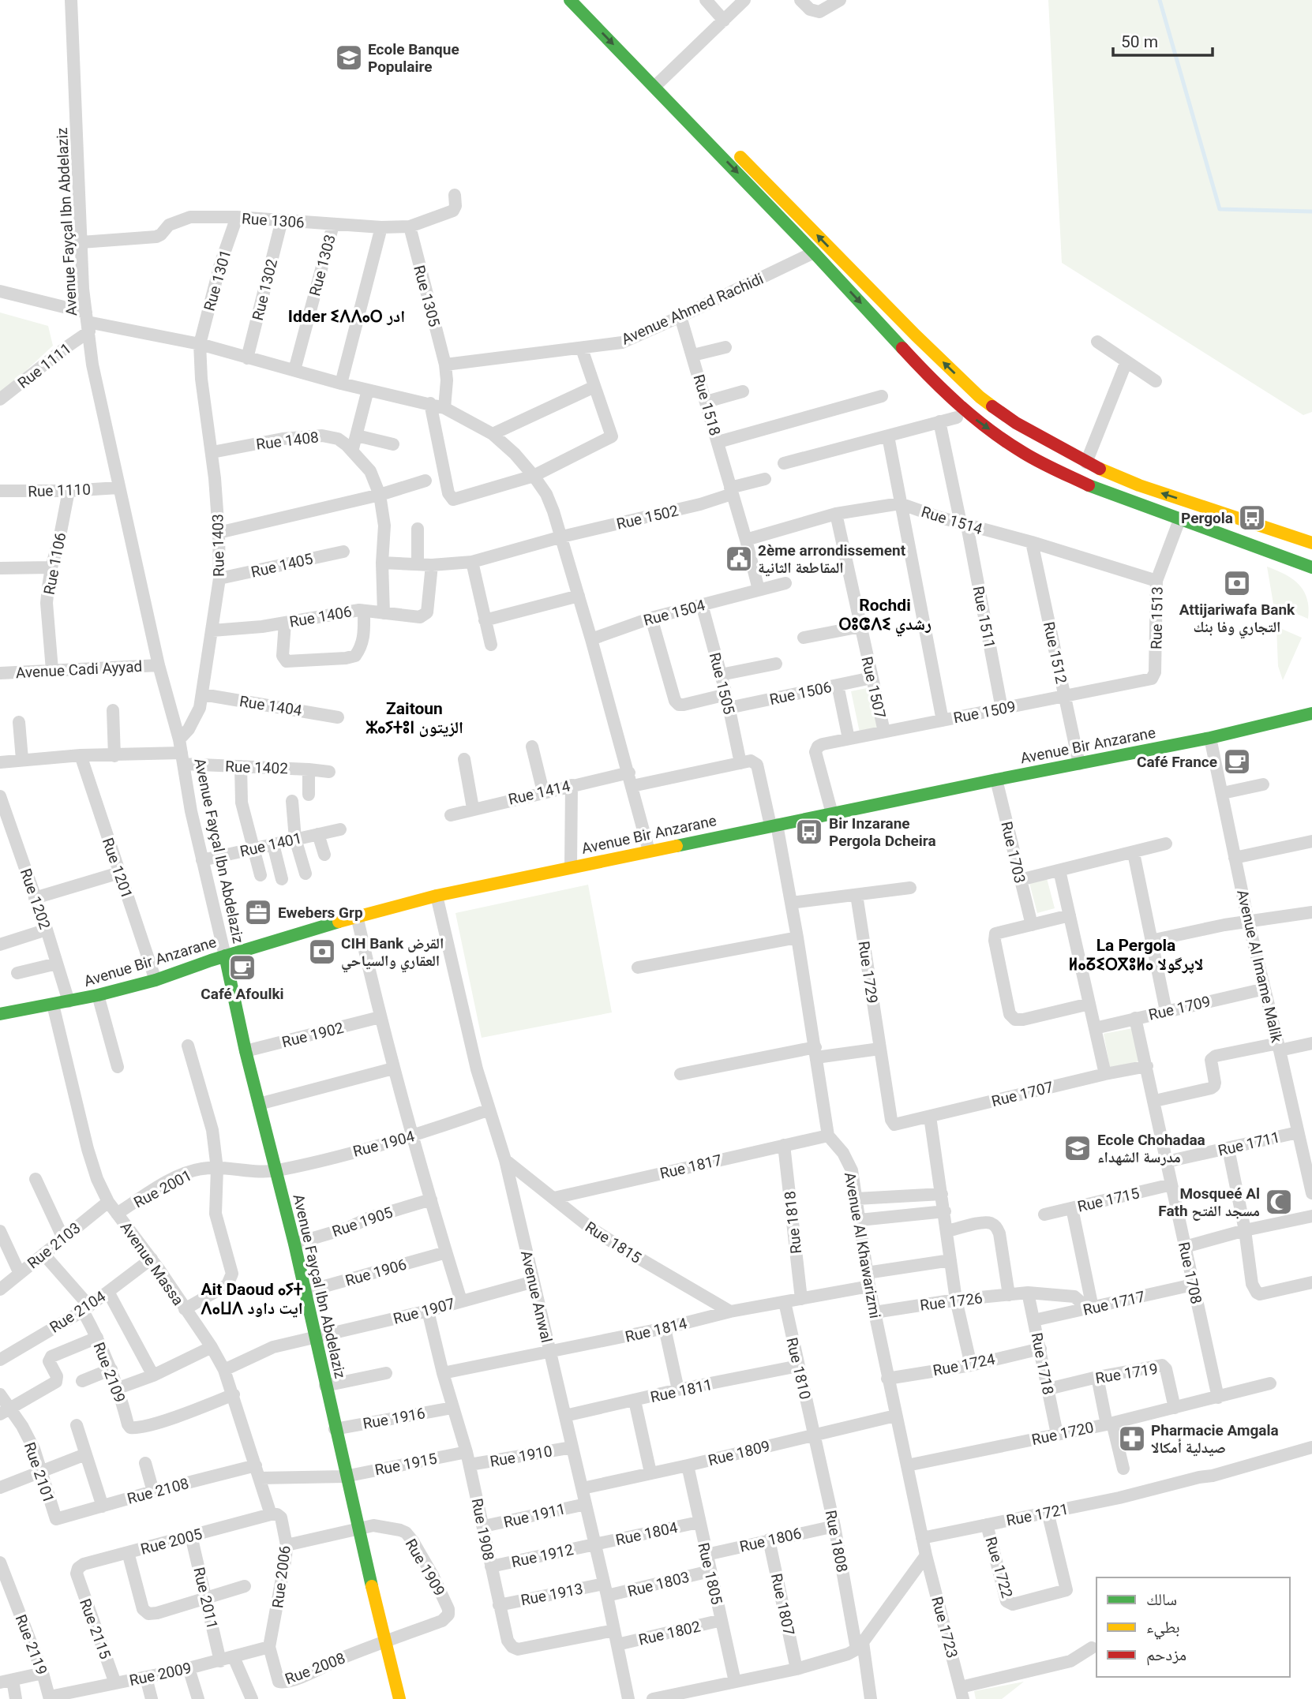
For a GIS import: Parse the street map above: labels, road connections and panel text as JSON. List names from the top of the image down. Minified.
{"streets":{"street":["Rue 1306","Avenue Fayçal Ibn Abdelaziz","Rue 1303","Rue 1301","Rue 1302","Rue 1305","Avenue Ahmed Rachidi","Rue 1111","Rue 1518","Rue 1408","Rue 1110","Rue 1502","Rue 1514","Rue 1403","Rue 1106","Rue 1405","Rue 1504","Rue 1406","Rue 1511","Rue 1513","Rue 1512","Avenue Cadi Ayyad","Rue 1505","Rue 1507","Rue 1506","Rue 1404","Rue 1509","Avenue Bir Anzarane","Rue 1402","Rue 1414","Rue 1401","Rue 1703","Rue 1201","Rue 1202","Avenue Al Imame Malik","Rue 1729","Rue 1709","Rue 1902","Rue 1707","Rue 1904","Rue 1711","Rue 1817","Rue 2001","Rue 1715","Rue 1905","Rue 1818","Rue 1815","Rue 2103","Avenue Al Khawarizmi","Avenue Massa","Rue 1906","Rue 1708","Avenue Anwal","Rue 1726","Rue 1717","Rue 1907","Rue 2104","Rue 1814","Rue 1718","Rue 1724","Rue 1810","Rue 2109","Rue 1719","Rue 1811","Rue 1916","Rue 1720","Rue 1809","Rue 1910","Rue 1915","Rue 2101","Rue 2108","Rue 1721","Rue 1911","Rue 1908","Rue 1804","Rue 1806","Rue 2005","Rue 1808","Rue 1912","Rue 1909","Rue 1722","Rue 1805","Rue 2006","Rue 1803","Rue 1913","Rue 2011","Rue 1807","Rue 1723","Rue 2115","Rue 1802","Rue 2119","Rue 2008","Rue 2009"]},"crossings":[["Rue 1306","Avenue Fayçal Ibn Abdelaziz"],["Rue 1306","Rue 1303"],["Rue 1306","Rue 1301"],["Rue 1306","Rue 1302"],["Rue 1306","Rue 1305"],["Avenue Fayçal Ibn Abdelaziz","Rue 1111"],["Avenue Fayçal Ibn Abdelaziz","Rue 1110"],["Avenue Fayçal Ibn Abdelaziz","Rue 1403"],["Avenue Fayçal Ibn Abdelaziz","Avenue Cadi Ayyad"],["Avenue Fayçal Ibn Abdelaziz","Avenue Bir Anzarane"],["Avenue Fayçal Ibn Abdelaziz","Rue 1402"],["Avenue Fayçal Ibn Abdelaziz","Rue 1401"],["Avenue Fayçal Ibn Abdelaziz","Rue 1902"],["Avenue Fayçal Ibn Abdelaziz","Rue 1904"],["Avenue Fayçal Ibn Abdelaziz","Rue 2001"],["Avenue Fayçal Ibn Abdelaziz","Rue 1905"],["Avenue Fayçal Ibn Abdelaziz","Rue 1906"],["Avenue Fayçal Ibn Abdelaziz","Rue 1907"],["Avenue Fayçal Ibn Abdelaziz","Rue 1916"],["Avenue Fayçal Ibn Abdelaziz","Rue 1915"],["Avenue Fayçal Ibn Abdelaziz","Rue 1909"],["Avenue Fayçal Ibn Abdelaziz","Rue 2008"],["Rue 1301","Rue 1403"],["Rue 1305","Avenue Ahmed Rachidi"],["Avenue Ahmed Rachidi","Rue 1518"],["Rue 1518","Rue 1502"],["Rue 1408","Rue 1502"],["Rue 1408","Rue 1403"],["Rue 1408","Rue 1406"],["Rue 1110","Rue 1106"],["Rue 1502","Rue 1406"],["Rue 1514","Rue 1511"],["Rue 1514","Rue 1513"],["Rue 1514","Rue 1512"],["Rue 1514","Rue 1507"],["Rue 1403","Rue 1405"],["Rue 1403","Rue 1406"],["Rue 1403","Rue 1404"],["Rue 1106","Avenue Cadi Ayyad"],["Rue 1504","Rue 1505"],["Rue 1511","Rue 1509"],["Rue 1513","Rue 1509"],["Rue 1512","Rue 1509"],["Rue 1512","Avenue Bir Anzarane"],["Rue 1505","Rue 1506"],["Rue 1507","Rue 1506"],["Rue 1507","Rue 1509"],["Rue 1509","Avenue Bir Anzarane"],["Avenue Bir Anzarane","Rue 1703"],["Avenue Bir Anzarane","Rue 1201"],["Avenue Bir Anzarane","Rue 1202"],["Avenue Bir Anzarane","Avenue Al Imame Malik"],["Avenue Bir Anzarane","Avenue Al Khawarizmi"],["Avenue Bir Anzarane","Avenue Massa"],["Avenue Bir Anzarane","Avenue Anwal"],["Avenue Al Imame Malik","Rue 1709"],["Avenue Al Imame Malik","Rue 1711"],["Rue 1729","Rue 1707"],["Rue 1709","Rue 1708"],["Rue 1707","Rue 1708"],["Rue 1904","Rue 2001"],["Rue 1904","Avenue Anwal"],["Rue 1711","Rue 1708"],["Rue 1817","Rue 1818"],["Rue 1817","Rue 1815"],["Rue 1817","Avenue Al Khawarizmi"],["Rue 2001","Avenue Massa"],["Rue 1715","Rue 1708"],["Rue 1818","Rue 1814"],["Rue 1815","Avenue Anwal"],["Rue 1815","Rue 1814"],["Rue 2103","Avenue Massa"],["Rue 2103","Rue 2109"],["Avenue Al Khawarizmi","Rue 1726"],["Avenue Al Khawarizmi","Rue 1814"],["Avenue Al Khawarizmi","Rue 1724"],["Avenue Al Khawarizmi","Rue 1720"],["Avenue Al Khawarizmi","Rue 1809"],["Avenue Al Khawarizmi","Rue 1721"],["Avenue Al Khawarizmi","Rue 1723"],["Avenue Massa","Rue 1907"],["Avenue Massa","Rue 2104"],["Avenue Massa","Rue 2109"],["Avenue Massa","Rue 1915"],["Avenue Massa","Rue 2108"],["Avenue Massa","Rue 2005"],["Avenue Massa","Rue 2006"],["Rue 1708","Rue 1717"],["Rue 1708","Rue 1720"],["Avenue Anwal","Rue 1907"],["Avenue Anwal","Rue 1814"],["Avenue Anwal","Rue 1811"],["Avenue Anwal","Rue 1809"],["Avenue Anwal","Rue 1910"],["Avenue Anwal","Rue 1911"],["Avenue Anwal","Rue 1908"],["Avenue Anwal","Rue 1804"],["Avenue Anwal","Rue 1912"],["Avenue Anwal","Rue 1803"],["Avenue Anwal","Rue 1913"],["Avenue Anwal","Rue 1802"],["Rue 1726","Rue 1717"],["Rue 1726","Rue 1718"],["Rue 1717","Rue 1718"],["Rue 1907","Rue 1908"],["Rue 2104","Rue 2109"],["Rue 1814","Rue 1810"],["Rue 1814","Rue 1908"],["Rue 1718","Rue 1724"],["Rue 1718","Rue 1719"],["Rue 1718","Rue 1720"],["Rue 1810","Rue 1811"],["Rue 1810","Rue 1809"],["Rue 1810","Rue 1808"],["Rue 1719","Rue 1720"],["Rue 1916","Rue 1908"],["Rue 1809","Rue 1808"],["Rue 1809","Rue 1805"],["Rue 1910","Rue 1908"],["Rue 1915","Rue 1908"],["Rue 2101","Rue 2108"],["Rue 1721","Rue 1722"],["Rue 1911","Rue 1908"],["Rue 1908","Rue 1912"],["Rue 1908","Rue 1913"],["Rue 1804","Rue 1912"],["Rue 1804","Rue 1805"],["Rue 1806","Rue 1808"],["Rue 1806","Rue 1805"],["Rue 1806","Rue 1807"],["Rue 2005","Rue 2006"],["Rue 2005","Rue 2011"],["Rue 2005","Rue 2115"],["Rue 1909","Rue 2008"],["Rue 1805","Rue 1803"],["Rue 1805","Rue 1802"],["Rue 2006","Rue 2008"],["Rue 2006","Rue 2009"],["Rue 1803","Rue 1913"],["Rue 2011","Rue 2009"],["Rue 2115","Rue 2009"],["Rue 2119","Rue 2009"],["Rue 2008","Rue 2009"]],"districts":["Idder ⵉⴷⴷⴰⵔ ادر","Rochdi ⵔⵓⵛⴷⵉ رشدي","Zaitoun ⵣⴰⵢⵜⵓⵏ الزيتون","La Pergola ⵍⴰⵒⵉⵔⴳⵓⵍⴰ لاپرگولا","Ait Daoud ⴰⵢⵜ ⴷⴰⵡⴷ ايت داود"],"places":{"school or university":["Ecole Banque Populaire","Ecole Chohadaa مدرسة الشهداء"],"bus stop":["Pergola","Bir Inzarane Pergola Dcheira"],"public building":["2ème arrondissement المقاطعة الثانية"],"bank":["Attijariwafa Bank التجاري وفا بنك","CIH Bank القرض العقاري والسياحي"],"cafe":["Café France","Café Afoulki"],"office":["Ewebers Grp"],"mosque":["Mosqueé Al Fath مسجد الفتح"],"pharmacy":["Pharmacie Amgala صيدلية أمكالا"]},"legend":["سالك","بطيء","مزدحم"],"scale_bar":"50 m"}
